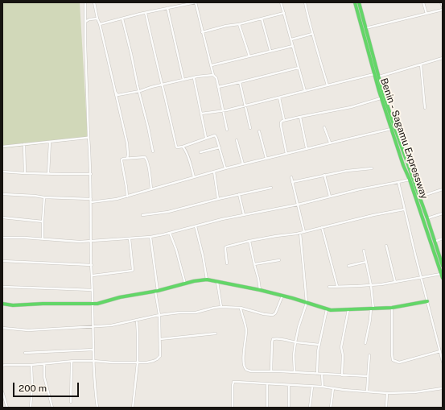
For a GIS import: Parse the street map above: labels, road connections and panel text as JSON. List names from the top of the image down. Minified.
{"streets":{"main road":["Benin - Sagamu Expressway"]},"scale_bar":"200 m"}
